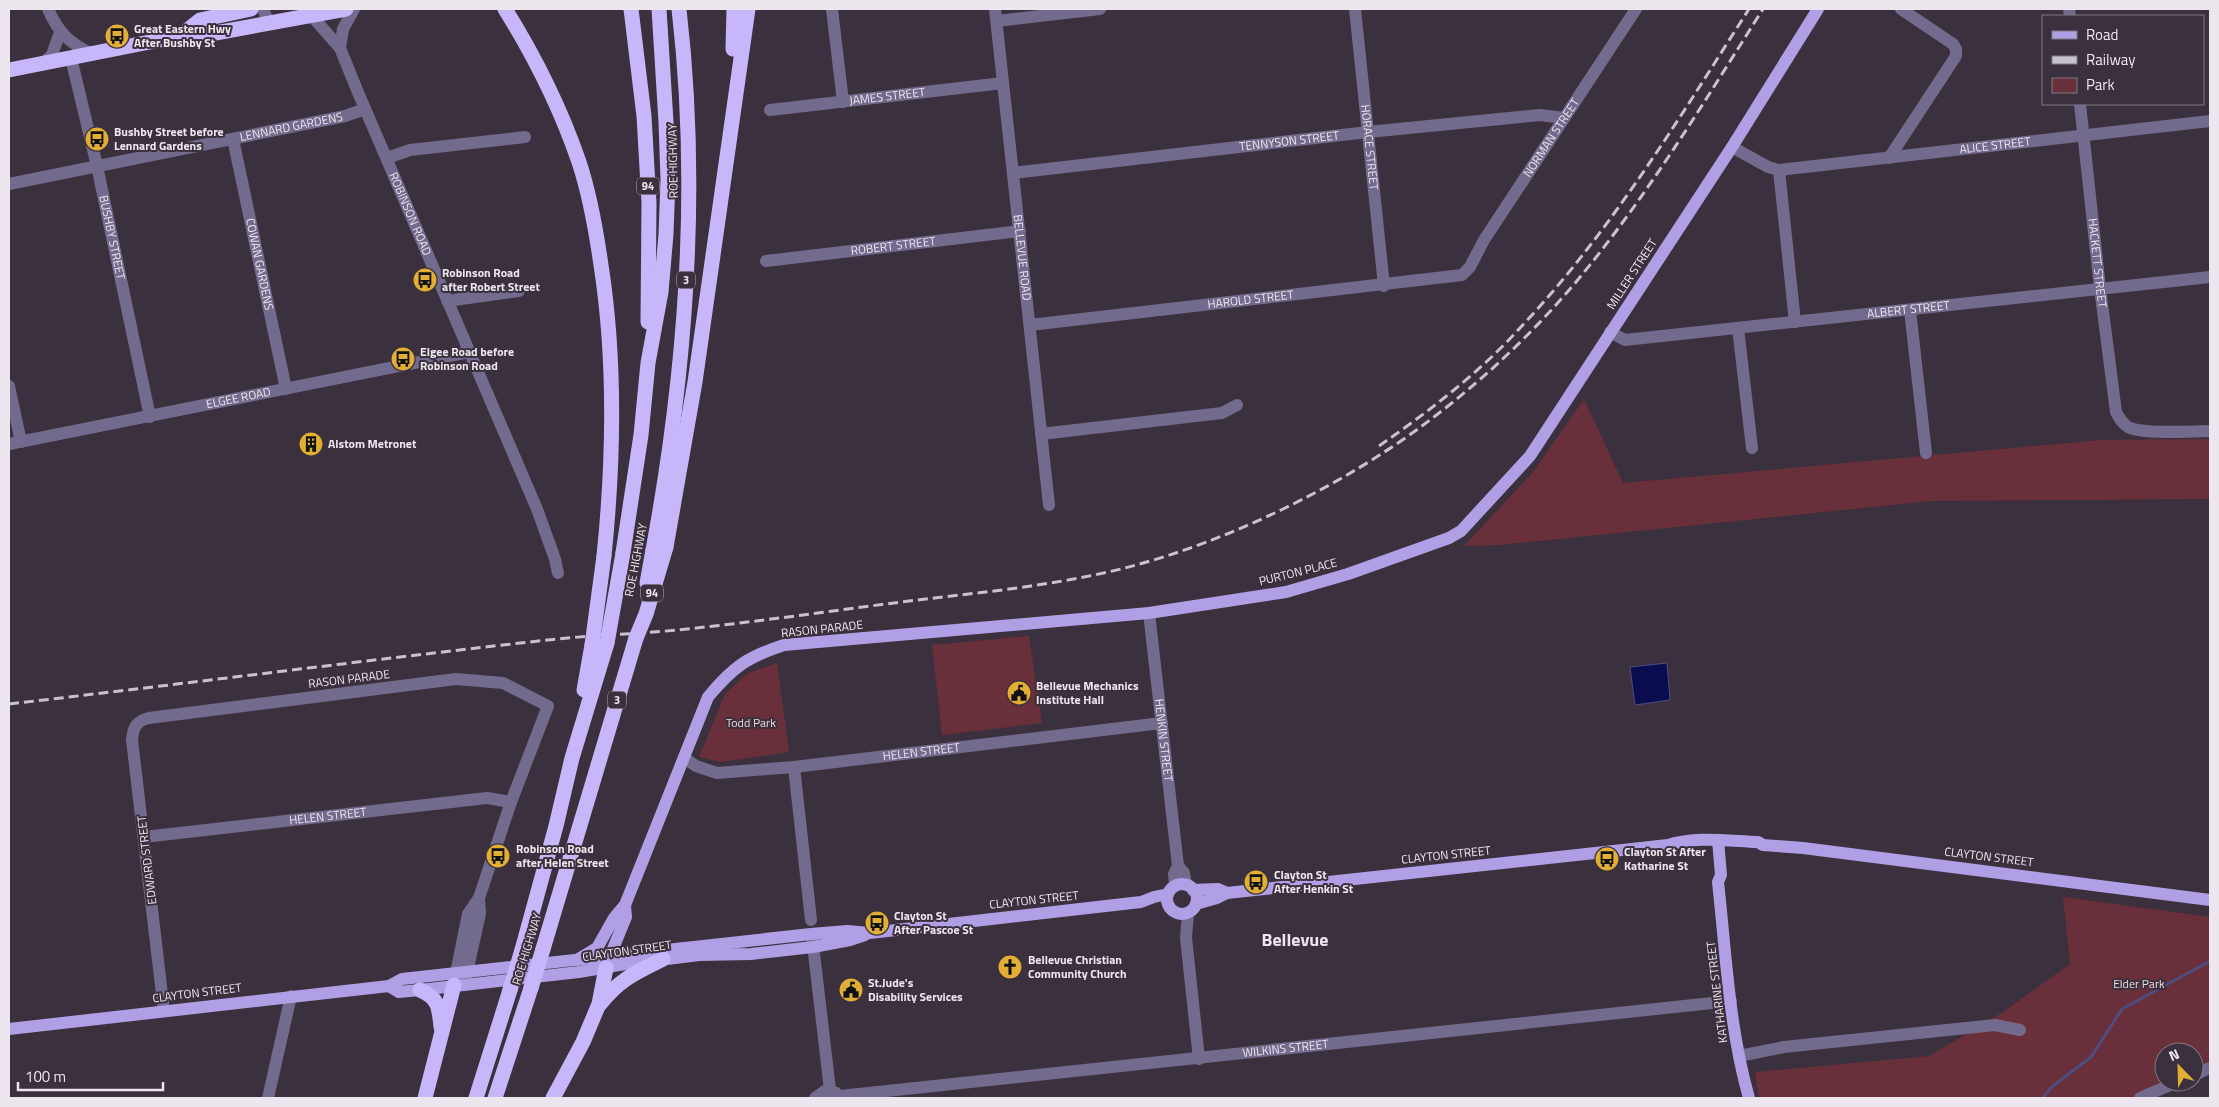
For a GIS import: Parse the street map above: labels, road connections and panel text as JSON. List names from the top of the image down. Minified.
{"streets":{"highway":["ROE HIGHWAY","94","3"],"main road":["MILLER STREET","PURTON PLACE","RASON PARADE","CLAYTON STREET","KATHARINE STREET"],"street":["JAMES STREET","LENNARD GARDENS","NORMAN STREET","TENNYSON STREET","HORACE STREET","ALICE STREET","ROBINSON ROAD","BUSHBY STREET","ROBERT STREET","BELLEVUE ROAD","HACKETT STREET","COWAN GARDENS","HAROLD STREET","ALBERT STREET","ELGEE ROAD","HENKIN STREET","HELEN STREET","EDWARD STREET","WILKINS STREET"]},"crossings":[["JAMES STREET","BELLEVUE ROAD"],["LENNARD GARDENS","ROBINSON ROAD"],["LENNARD GARDENS","BUSHBY STREET"],["LENNARD GARDENS","COWAN GARDENS"],["NORMAN STREET","TENNYSON STREET"],["NORMAN STREET","HAROLD STREET"],["TENNYSON STREET","HORACE STREET"],["TENNYSON STREET","BELLEVUE ROAD"],["HORACE STREET","HAROLD STREET"],["ALICE STREET","HACKETT STREET"],["ROE HIGHWAY","94"],["ROBINSON ROAD","ELGEE ROAD"],["BUSHBY STREET","ELGEE ROAD"],["ROBERT STREET","BELLEVUE ROAD"],["BELLEVUE ROAD","HAROLD STREET"],["HACKETT STREET","ALBERT STREET"],["COWAN GARDENS","ELGEE ROAD"],["MILLER STREET","ALBERT STREET"],["MILLER STREET","PURTON PLACE"],["PURTON PLACE","RASON PARADE"],["PURTON PLACE","HENKIN STREET"],["RASON PARADE","HENKIN STREET"],["RASON PARADE","HELEN STREET"],["RASON PARADE","CLAYTON STREET"],["RASON PARADE","EDWARD STREET"],["HENKIN STREET","HELEN STREET"],["HENKIN STREET","CLAYTON STREET"],["HELEN STREET","EDWARD STREET"],["CLAYTON STREET","EDWARD STREET"],["CLAYTON STREET","KATHARINE STREET"],["KATHARINE STREET","WILKINS STREET"]],"districts":["Bellevue"],"parks":["Todd Park","Elder Park"],"places":{"bus stop":["Great Eastern Hwy After Bushby St","Bushby Street before Lennard Gardens","Robinson Road after Robert Street","Elgee Road before Robinson Road","Robinson Road after Helen Street","Clayton St After Katharine St","Clayton St After Henkin St","Clayton St After Pascoe St"],"building":["Alstom Metronet"],"public building":["Bellevue Mechanics Institute Hall","St.Jude's Disability Services"],"church":["Bellevue Christian Community Church"]},"legend":["Road","Railway","Park"],"scale_bar":"100 m","north":"top left"}
